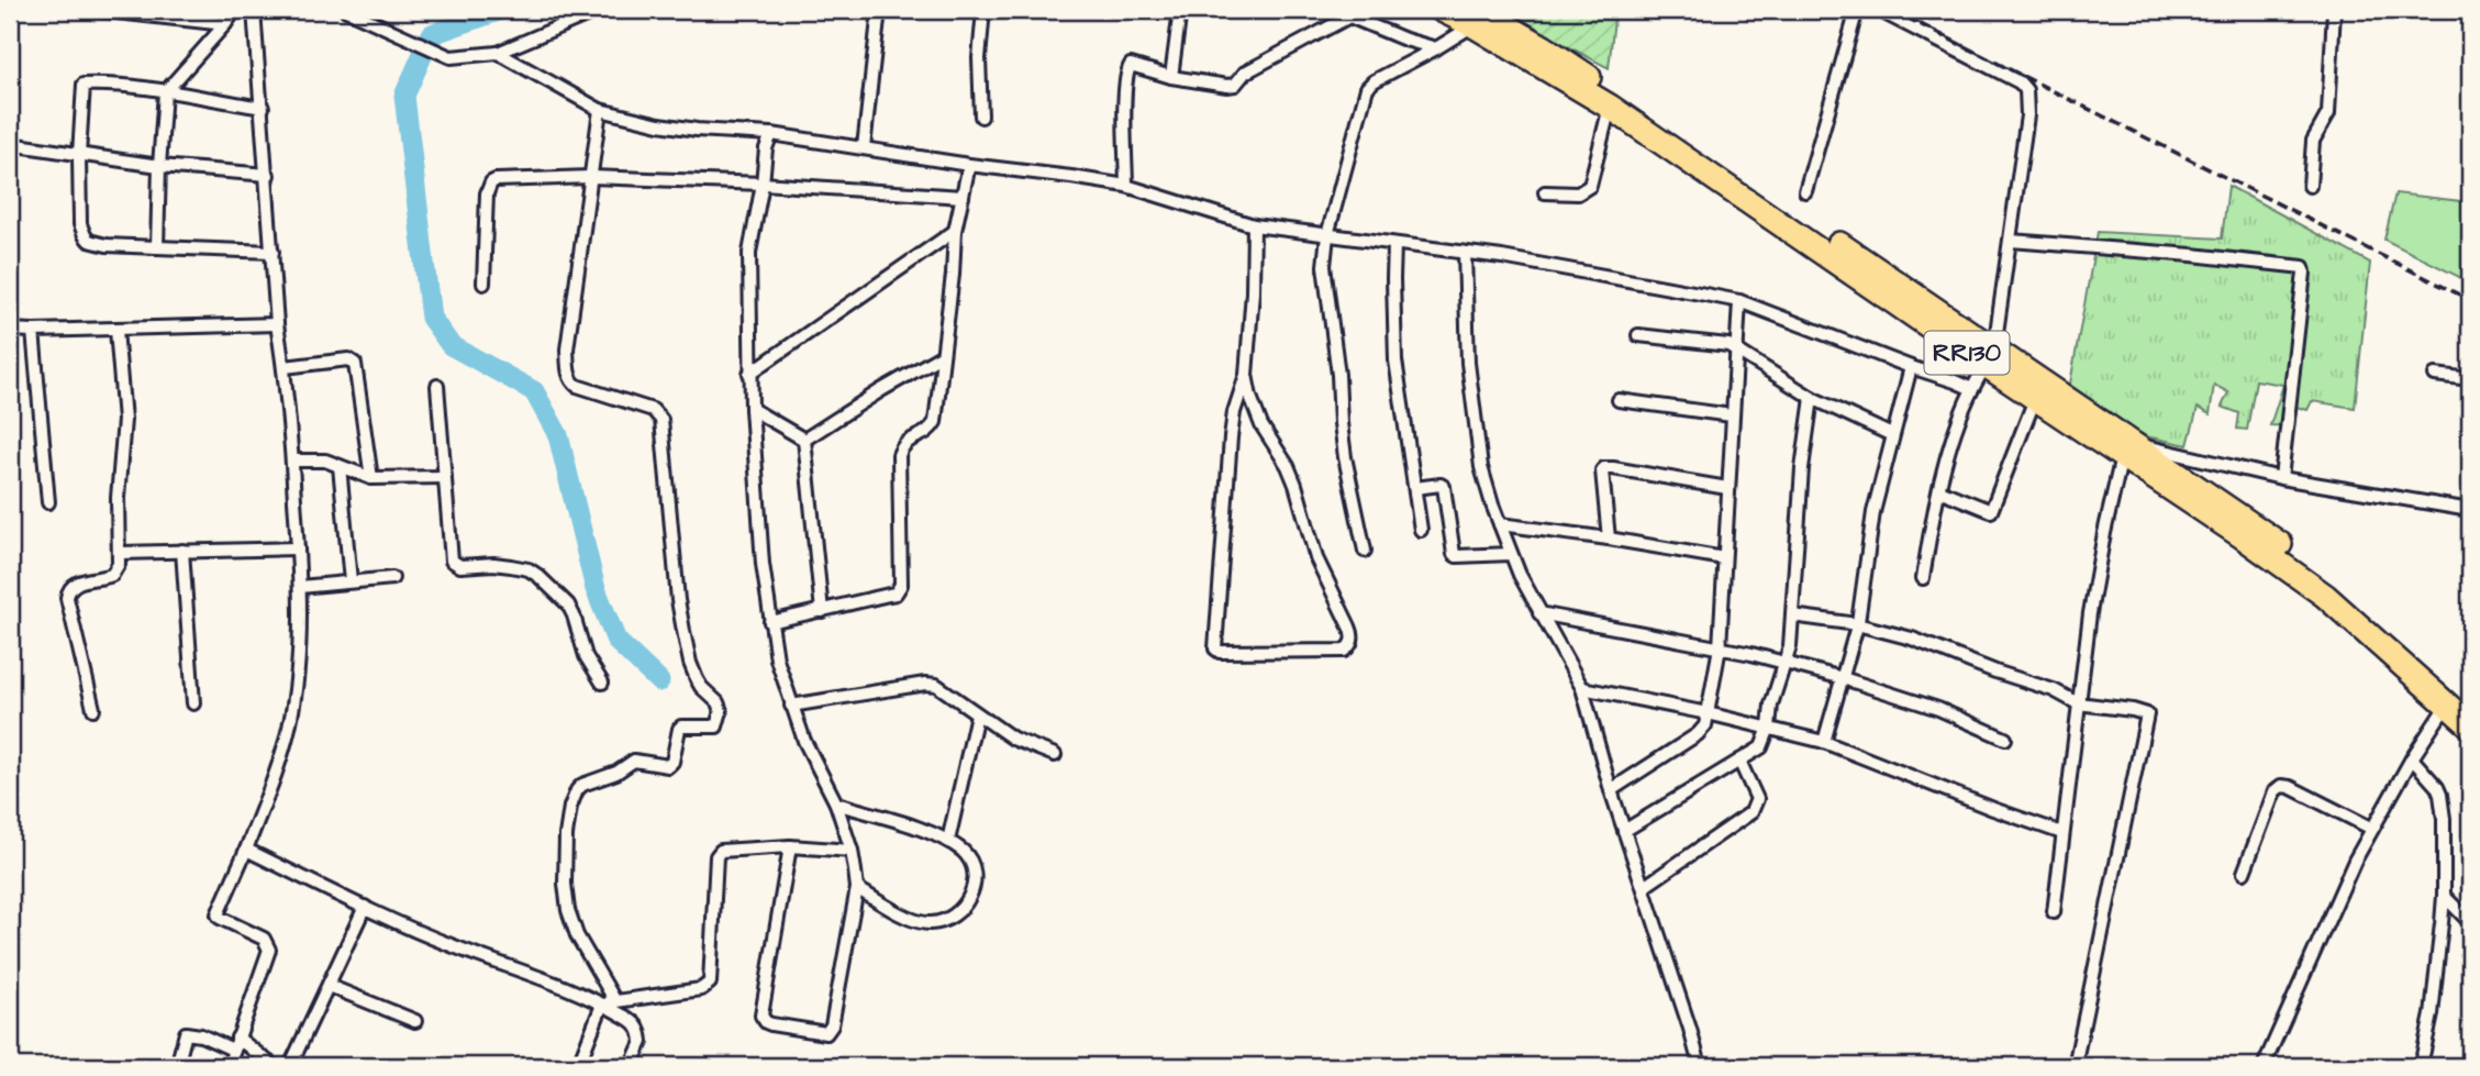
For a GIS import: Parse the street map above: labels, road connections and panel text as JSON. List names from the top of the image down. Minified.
{"streets":{"highway":["RR130"]}}
